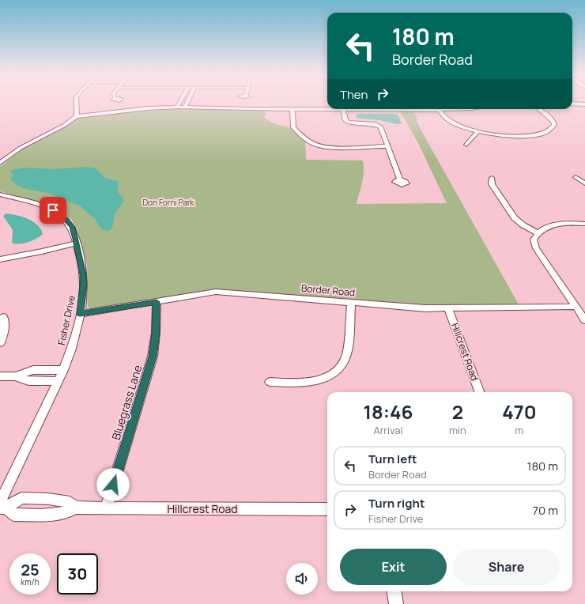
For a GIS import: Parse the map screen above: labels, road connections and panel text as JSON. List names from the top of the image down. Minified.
{"streets":{"street":["Border Road","Fisher Drive","Hillcrest Road","Bluegrass Lane"]},"crossings":[["Border Road","Fisher Drive"],["Border Road","Hillcrest Road"],["Border Road","Bluegrass Lane"],["Fisher Drive","Hillcrest Road"],["Hillcrest Road","Bluegrass Lane"]],"parks":["Don Forni Park"],"page":{"turn":["180 m","Border Road"],"then":"Then","eta":["18:46","Arrival","2","min","470","m"],"list":[{"name":"Turn left","note":"Border Road","value":"180 m"},{"name":"Turn right","note":"Fisher Drive","value":"70 m"}],"buttons":["Exit","Share"],"speed":"25 km/h","limit":"30"}}
